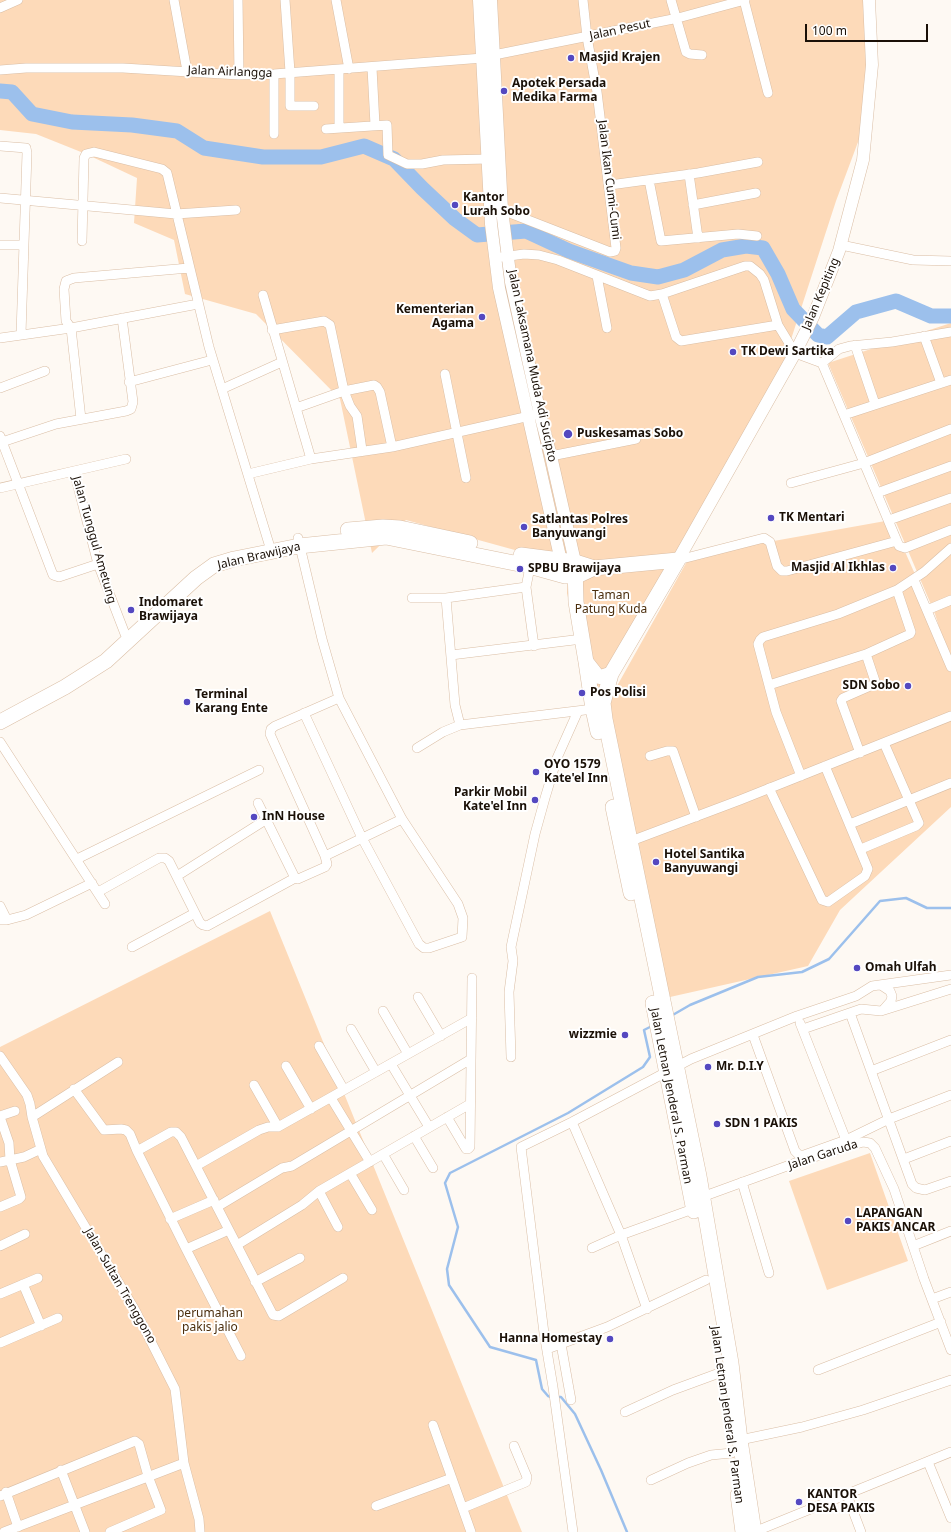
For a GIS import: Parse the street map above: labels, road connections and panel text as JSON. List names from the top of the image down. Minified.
{"streets":{"highway":["Jalan Brawijaya","Jalan Letnan Jenderal S. Parman"],"main road":["Jalan Kepiting","Jalan Laksamana Muda Adi Sucipto"],"street":["Jalan Pesut","Jalan Airlangga","Jalan Ikan Cumi-Cumi","Jalan Tunggul Ametung","Jalan Garuda","Jalan Sultan Trenggono"]},"crossings":[["Jalan Pesut","Jalan Airlangga"],["Jalan Pesut","Jalan Ikan Cumi-Cumi"],["Jalan Pesut","Jalan Laksamana Muda Adi Sucipto"],["Jalan Airlangga","Jalan Laksamana Muda Adi Sucipto"],["Jalan Ikan Cumi-Cumi","Jalan Laksamana Muda Adi Sucipto"],["Jalan Kepiting","Jalan Brawijaya"],["Jalan Kepiting","Jalan Letnan Jenderal S. Parman"],["Jalan Laksamana Muda Adi Sucipto","Jalan Brawijaya"],["Jalan Laksamana Muda Adi Sucipto","Jalan Letnan Jenderal S. Parman"],["Jalan Tunggul Ametung","Jalan Brawijaya"],["Jalan Brawijaya","Jalan Letnan Jenderal S. Parman"],["Jalan Letnan Jenderal S. Parman","Jalan Garuda"]],"parks":["Taman Patung Kuda","perumahan pakis jalio"],"places":["Masjid Krajen","Apotek Persada Medika Farma","Kantor Lurah Sobo","Kementerian Agama","TK Dewi Sartika","Puskesamas Sobo","TK Mentari","Satlantas Polres Banyuwangi","Masjid Al Ikhlas","SPBU Brawijaya","Indomaret Brawijaya","SDN Sobo","Pos Polisi","Terminal Karang Ente","OYO 1579 Kate'el Inn","Parkir Mobil Kate'el Inn","InN House","Hotel Santika Banyuwangi","Omah Ulfah","wizzmie","Mr. D.I.Y","SDN 1 PAKIS","LAPANGAN PAKIS ANCAR","Hanna Homestay","KANTOR DESA PAKIS"],"scale_bar":"100 m"}
